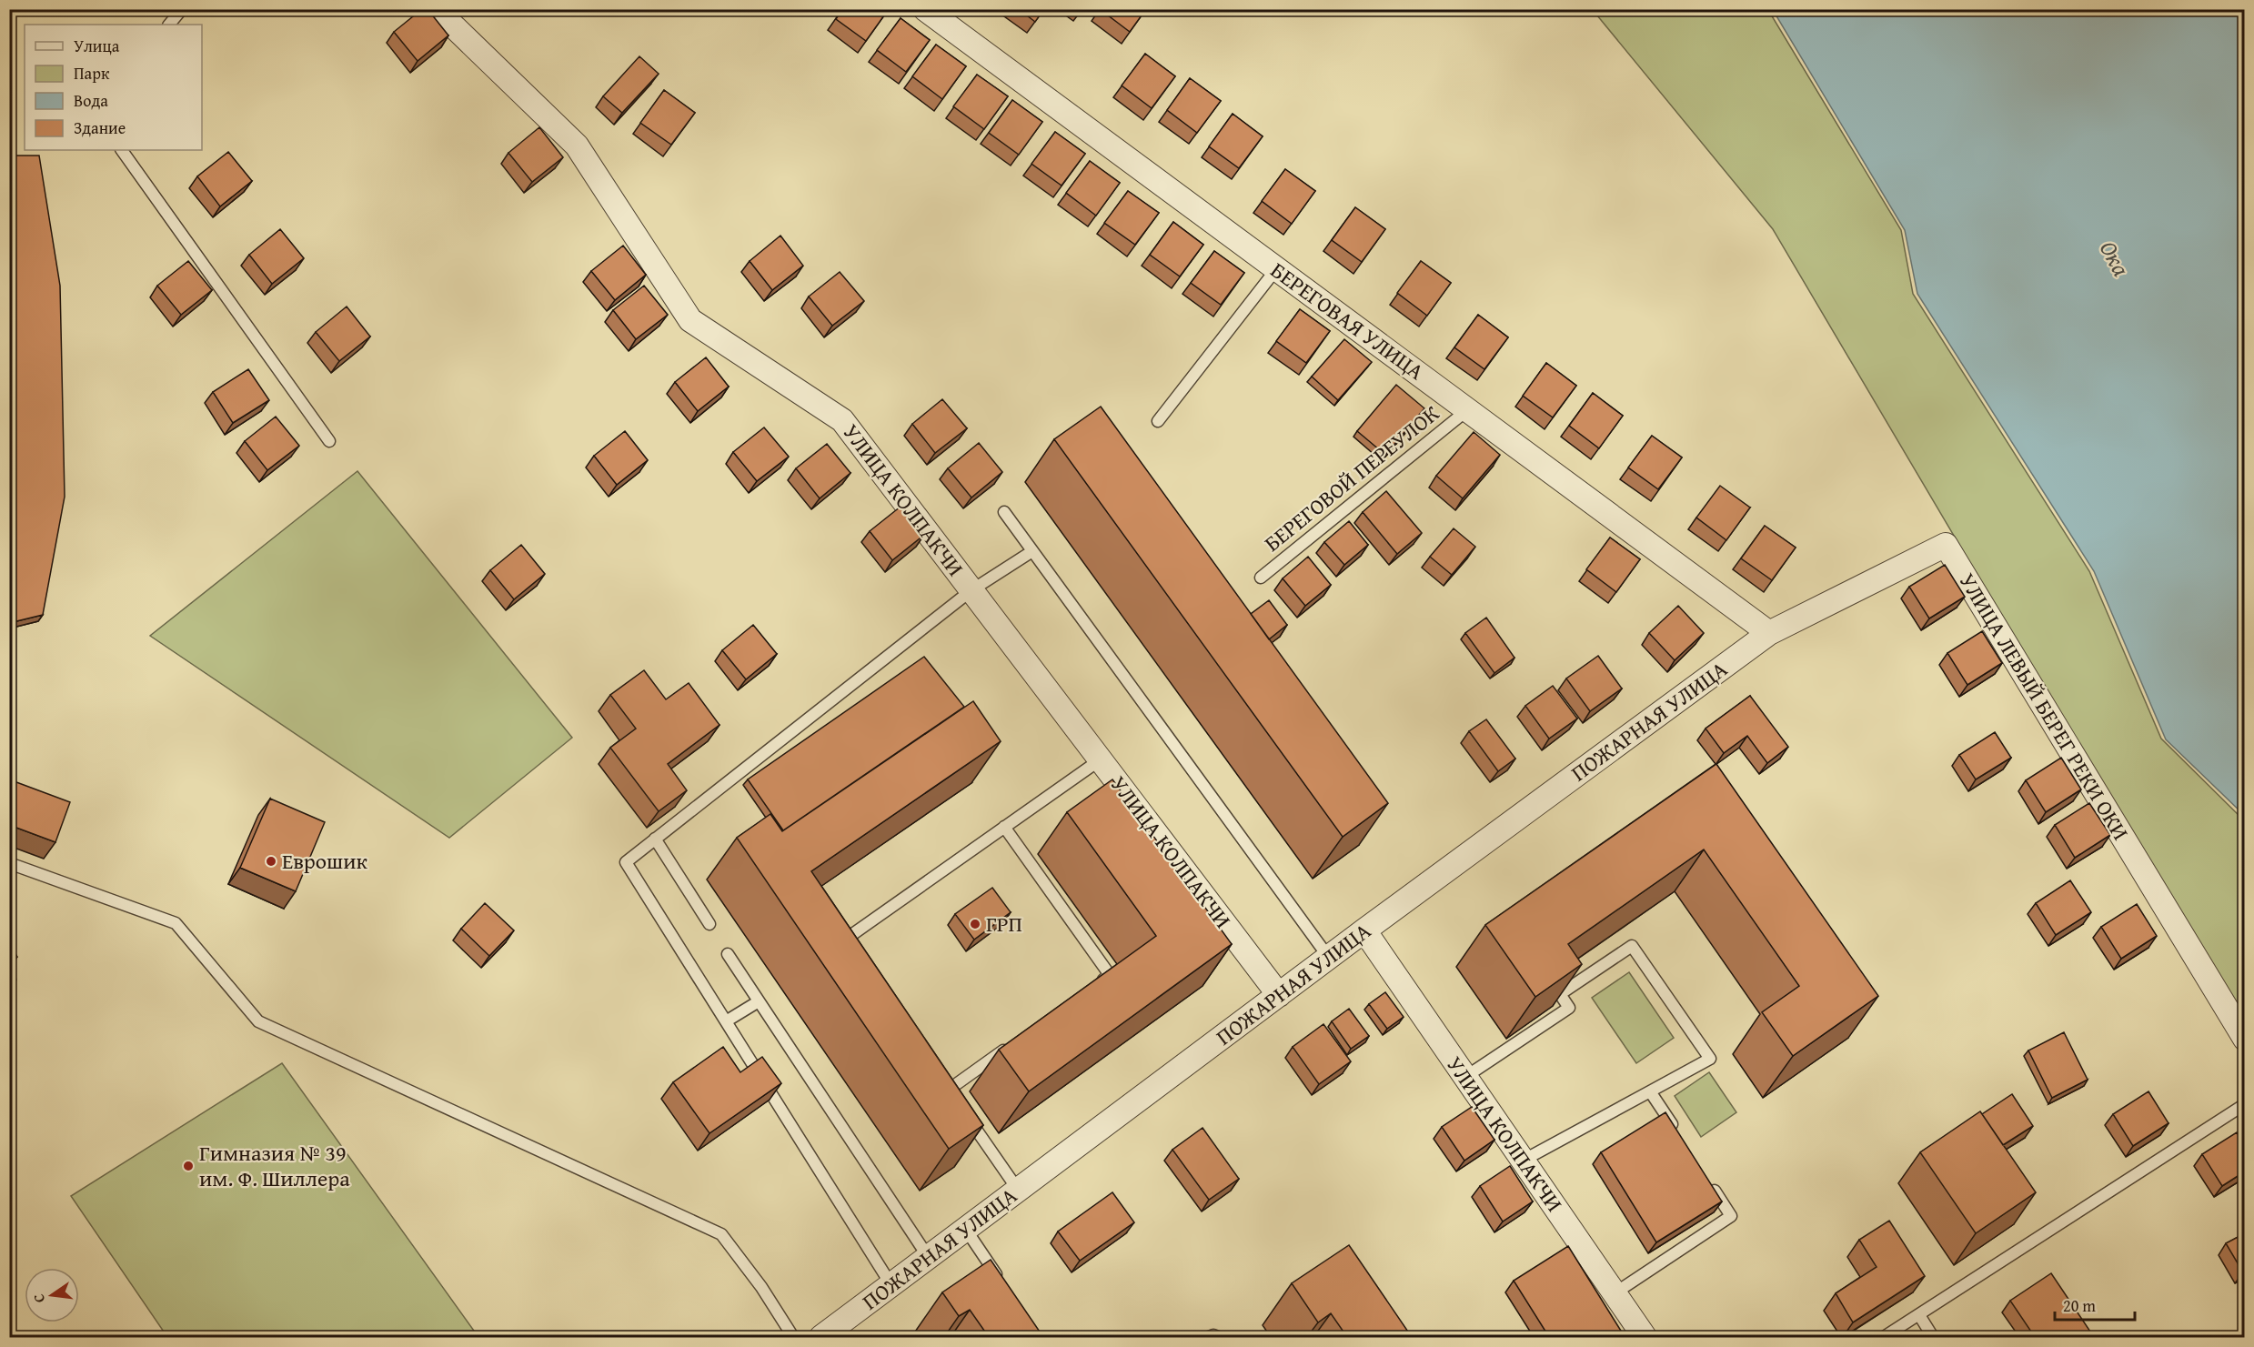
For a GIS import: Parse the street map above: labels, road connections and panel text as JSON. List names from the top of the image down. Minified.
{"streets":{"street":["БЕРЕГОВАЯ УЛИЦА","УЛИЦА КОЛПАКЧИ","УЛИЦА ЛЕВЫЙ БЕРЕГ РЕКИ ОКИ","ПОЖАРНАЯ УЛИЦА"],"lane":["БЕРЕГОВОЙ ПЕРЕУЛОК"]},"crossings":[["БЕРЕГОВАЯ УЛИЦА","БЕРЕГОВОЙ ПЕРЕУЛОК"],["БЕРЕГОВАЯ УЛИЦА","УЛИЦА ЛЕВЫЙ БЕРЕГ РЕКИ ОКИ"],["БЕРЕГОВАЯ УЛИЦА","ПОЖАРНАЯ УЛИЦА"],["УЛИЦА КОЛПАКЧИ","ПОЖАРНАЯ УЛИЦА"],["УЛИЦА ЛЕВЫЙ БЕРЕГ РЕКИ ОКИ","ПОЖАРНАЯ УЛИЦА"]],"water":["Ока"],"places":["Еврошик","ГРП","Гимназия № 39 им. Ф. Шиллера"],"legend":["Улица","Парк","Вода","Здание"],"scale_bar":"20 m","north":"left"}
